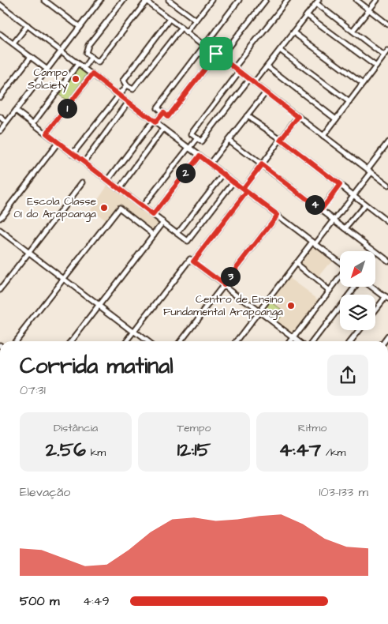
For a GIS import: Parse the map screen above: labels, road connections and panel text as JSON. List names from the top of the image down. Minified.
{"places":["Campo Solciety","Escola Classe 01 do Arapoanga","Centro de Ensino Fundamental Arapoanga"],"north":"bottom left","page":{"pins":["1","2","4","3"],"heading":["Corrida matinal","07:31"],"stats":[["Distância","2.56 km"],["Tempo","12:15"],["Ritmo","4:47 /km"]],"chart":["Elevação","103–133 m"],"list":[{"name":"500 m","note":"4:49"}]}}
